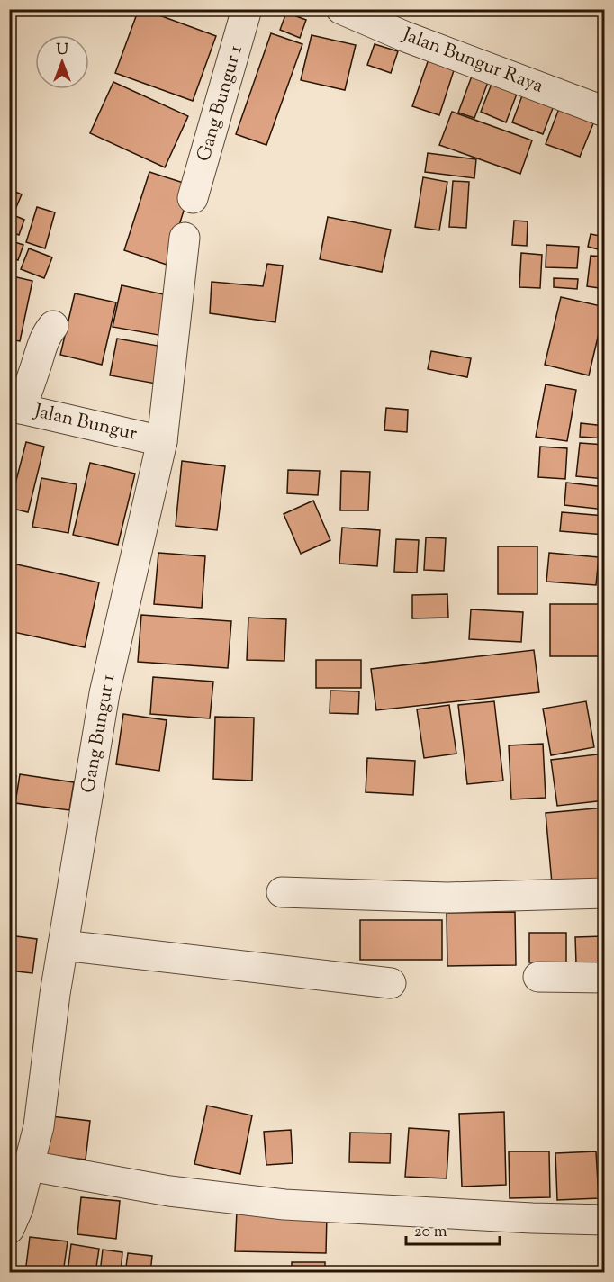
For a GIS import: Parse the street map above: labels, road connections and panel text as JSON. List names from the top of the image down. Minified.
{"streets":{"street":["Jalan Bungur Raya","Gang Bungur 1","Jalan Bungur"]},"crossings":[["Gang Bungur 1","Jalan Bungur"]],"scale_bar":"20 m","north":"top"}
